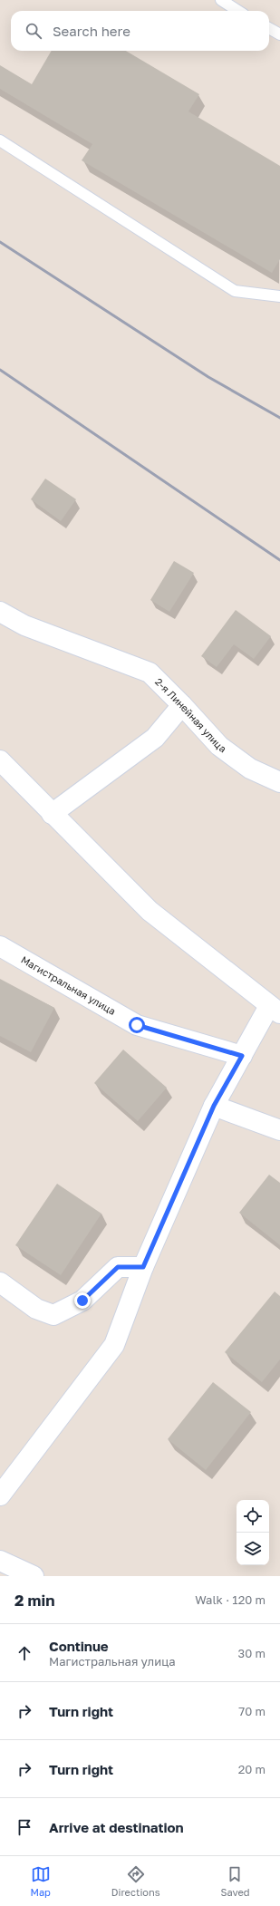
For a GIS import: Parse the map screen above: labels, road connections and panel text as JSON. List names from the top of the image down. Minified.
{"streets":{"street":["2-я Линейная улица","Магистральная улица"]},"page":{"search":"Search here","heading":["2 min","Walk · 120 m"],"list":[["Continue","Магистральная улица","30 m"],["Turn right","70 m"],["Turn right","20 m"],"Arrive at destination"],"nav":["Map","Directions","Saved"]}}
